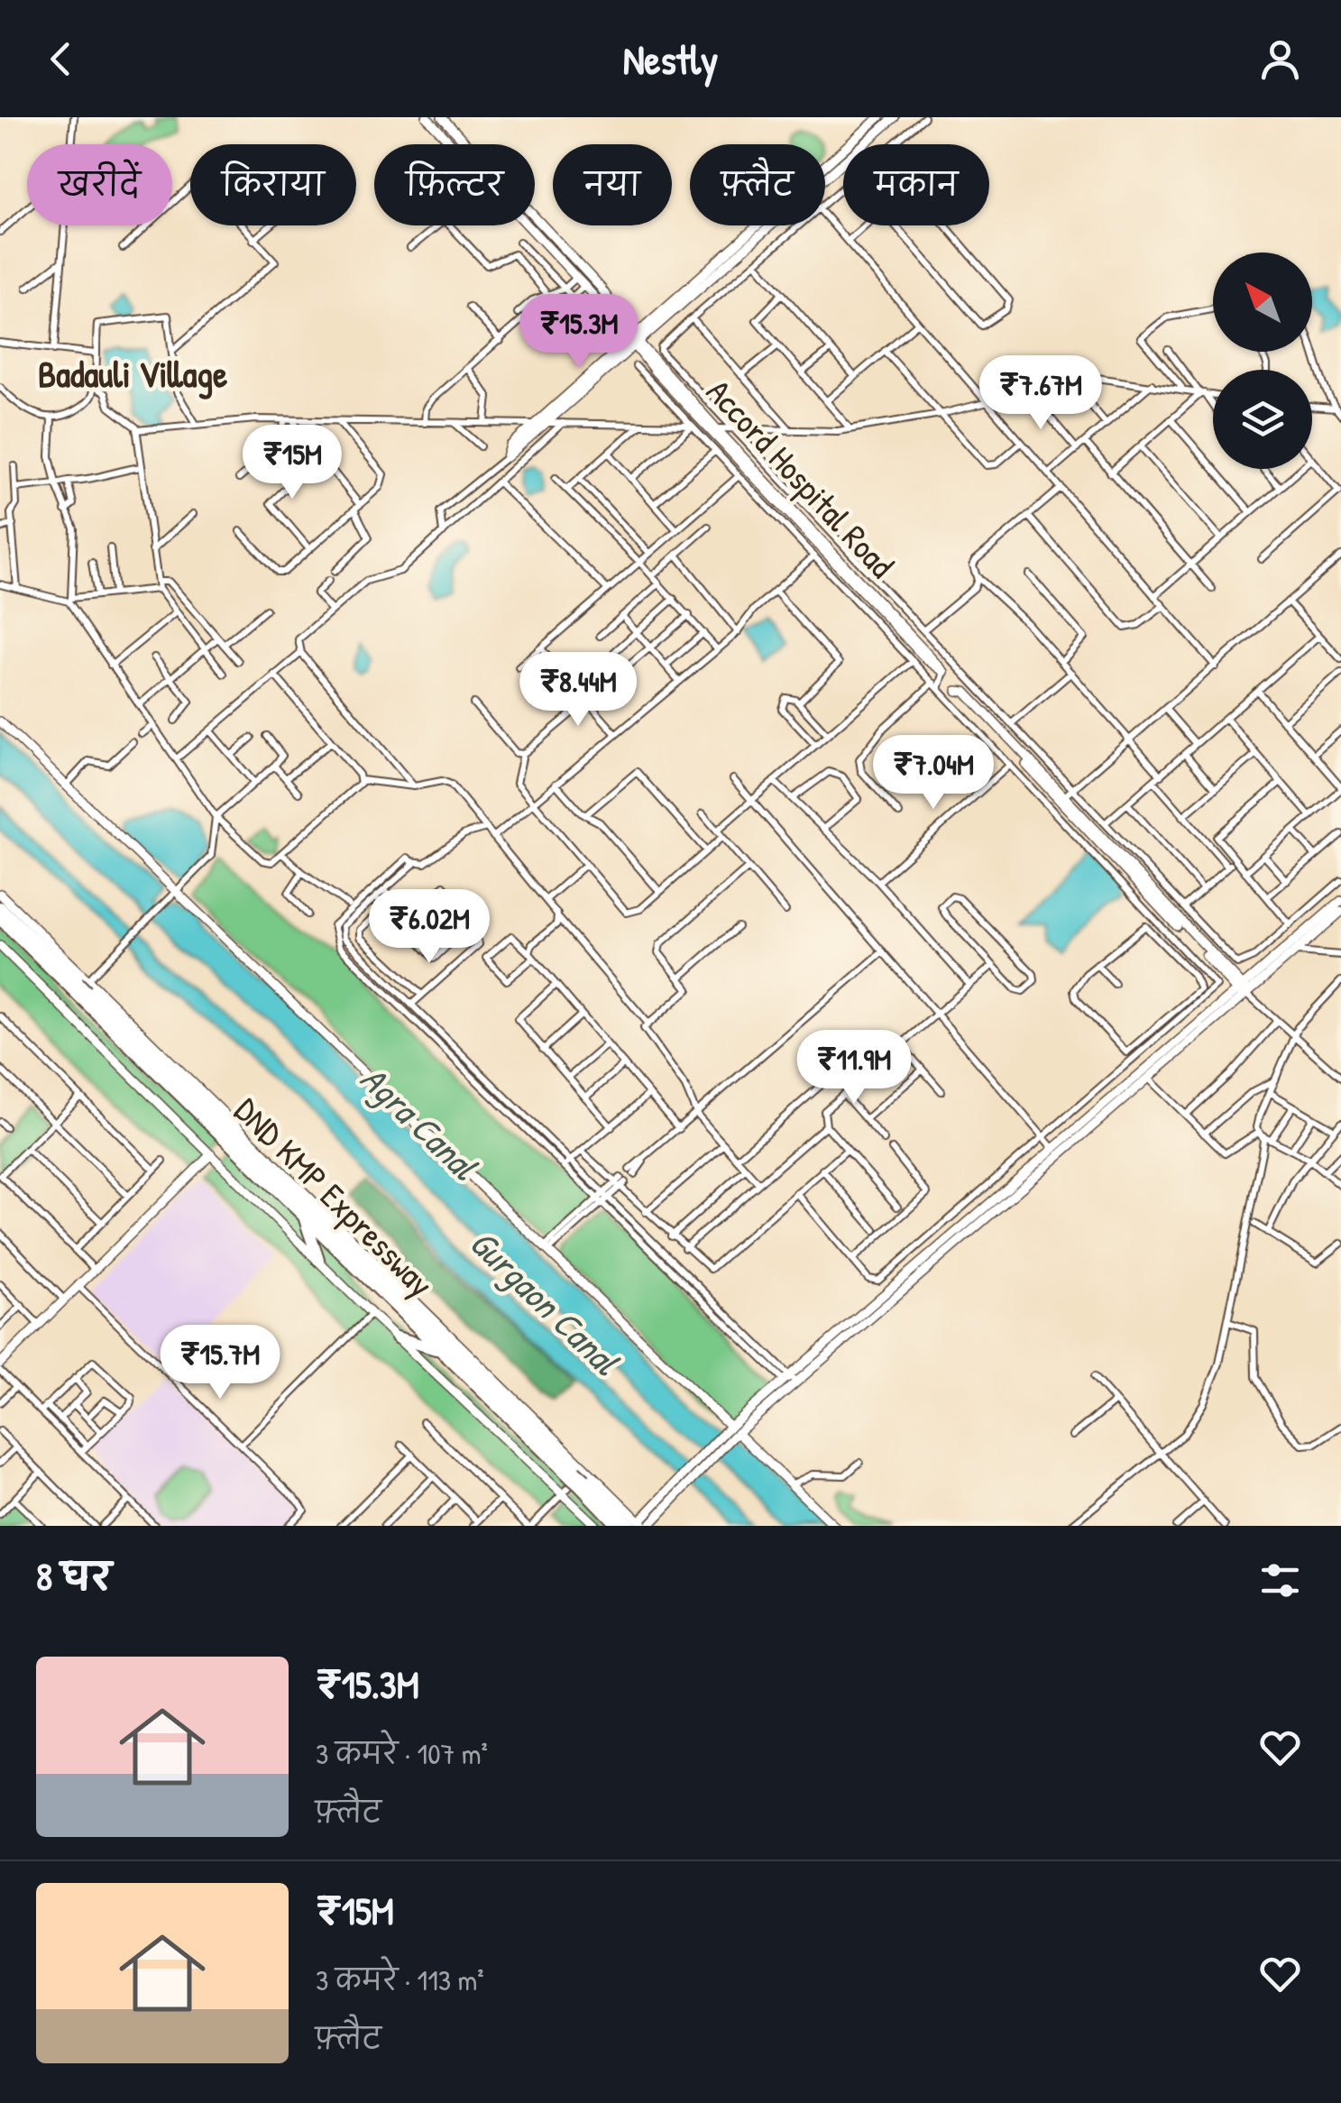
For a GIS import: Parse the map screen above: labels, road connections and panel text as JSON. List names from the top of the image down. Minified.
{"streets":{"highway":["DND KMP Expressway"],"street":["Accord Hospital Road"]},"districts":["Badauli Village"],"water":["Agra Canal","Gurgaon Canal"],"north":"top left","page":{"header":"Nestly","chip":["खरीदें","किराया","फ़िल्टर","नया","फ़्लैट","मकान"],"price":["₹15.3M","₹7.67M","₹15M","₹8.44M","₹7.04M","₹6.02M","₹11.9M","₹15.7M"],"heading":"8 घर","list":[{"name":"₹15.3M","note":"3 कमरे · 107 m² · फ़्लैट"},{"name":"₹15M","note":"3 कमरे · 113 m² · फ़्लैट"}]}}
